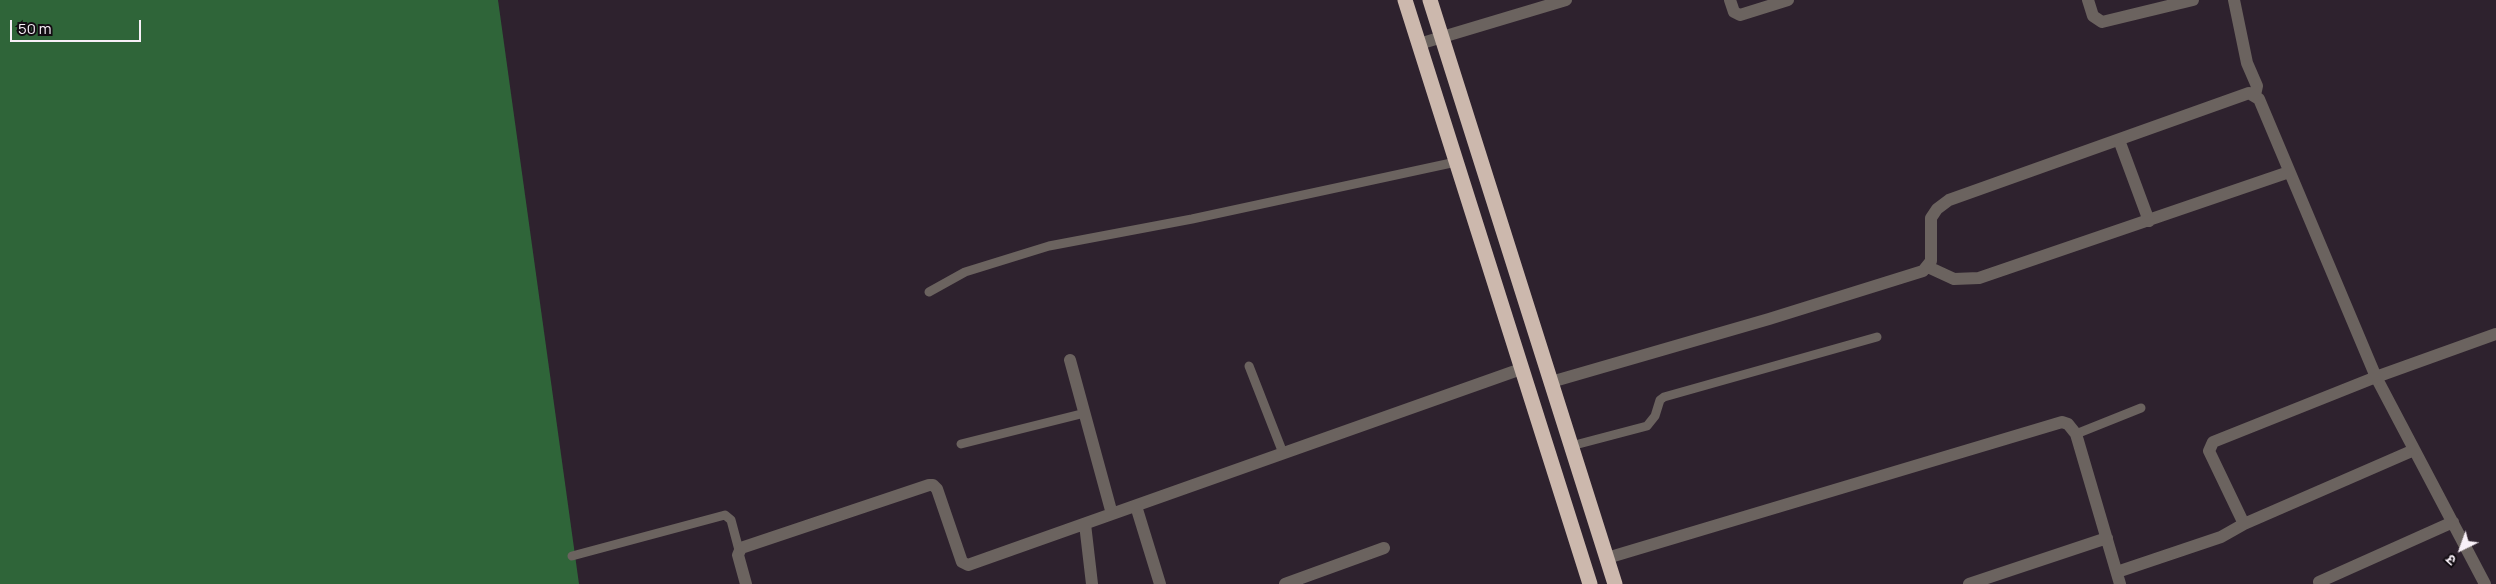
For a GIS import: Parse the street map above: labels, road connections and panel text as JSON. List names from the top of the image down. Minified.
{"scale_bar":"50 m","north":"bottom left"}
